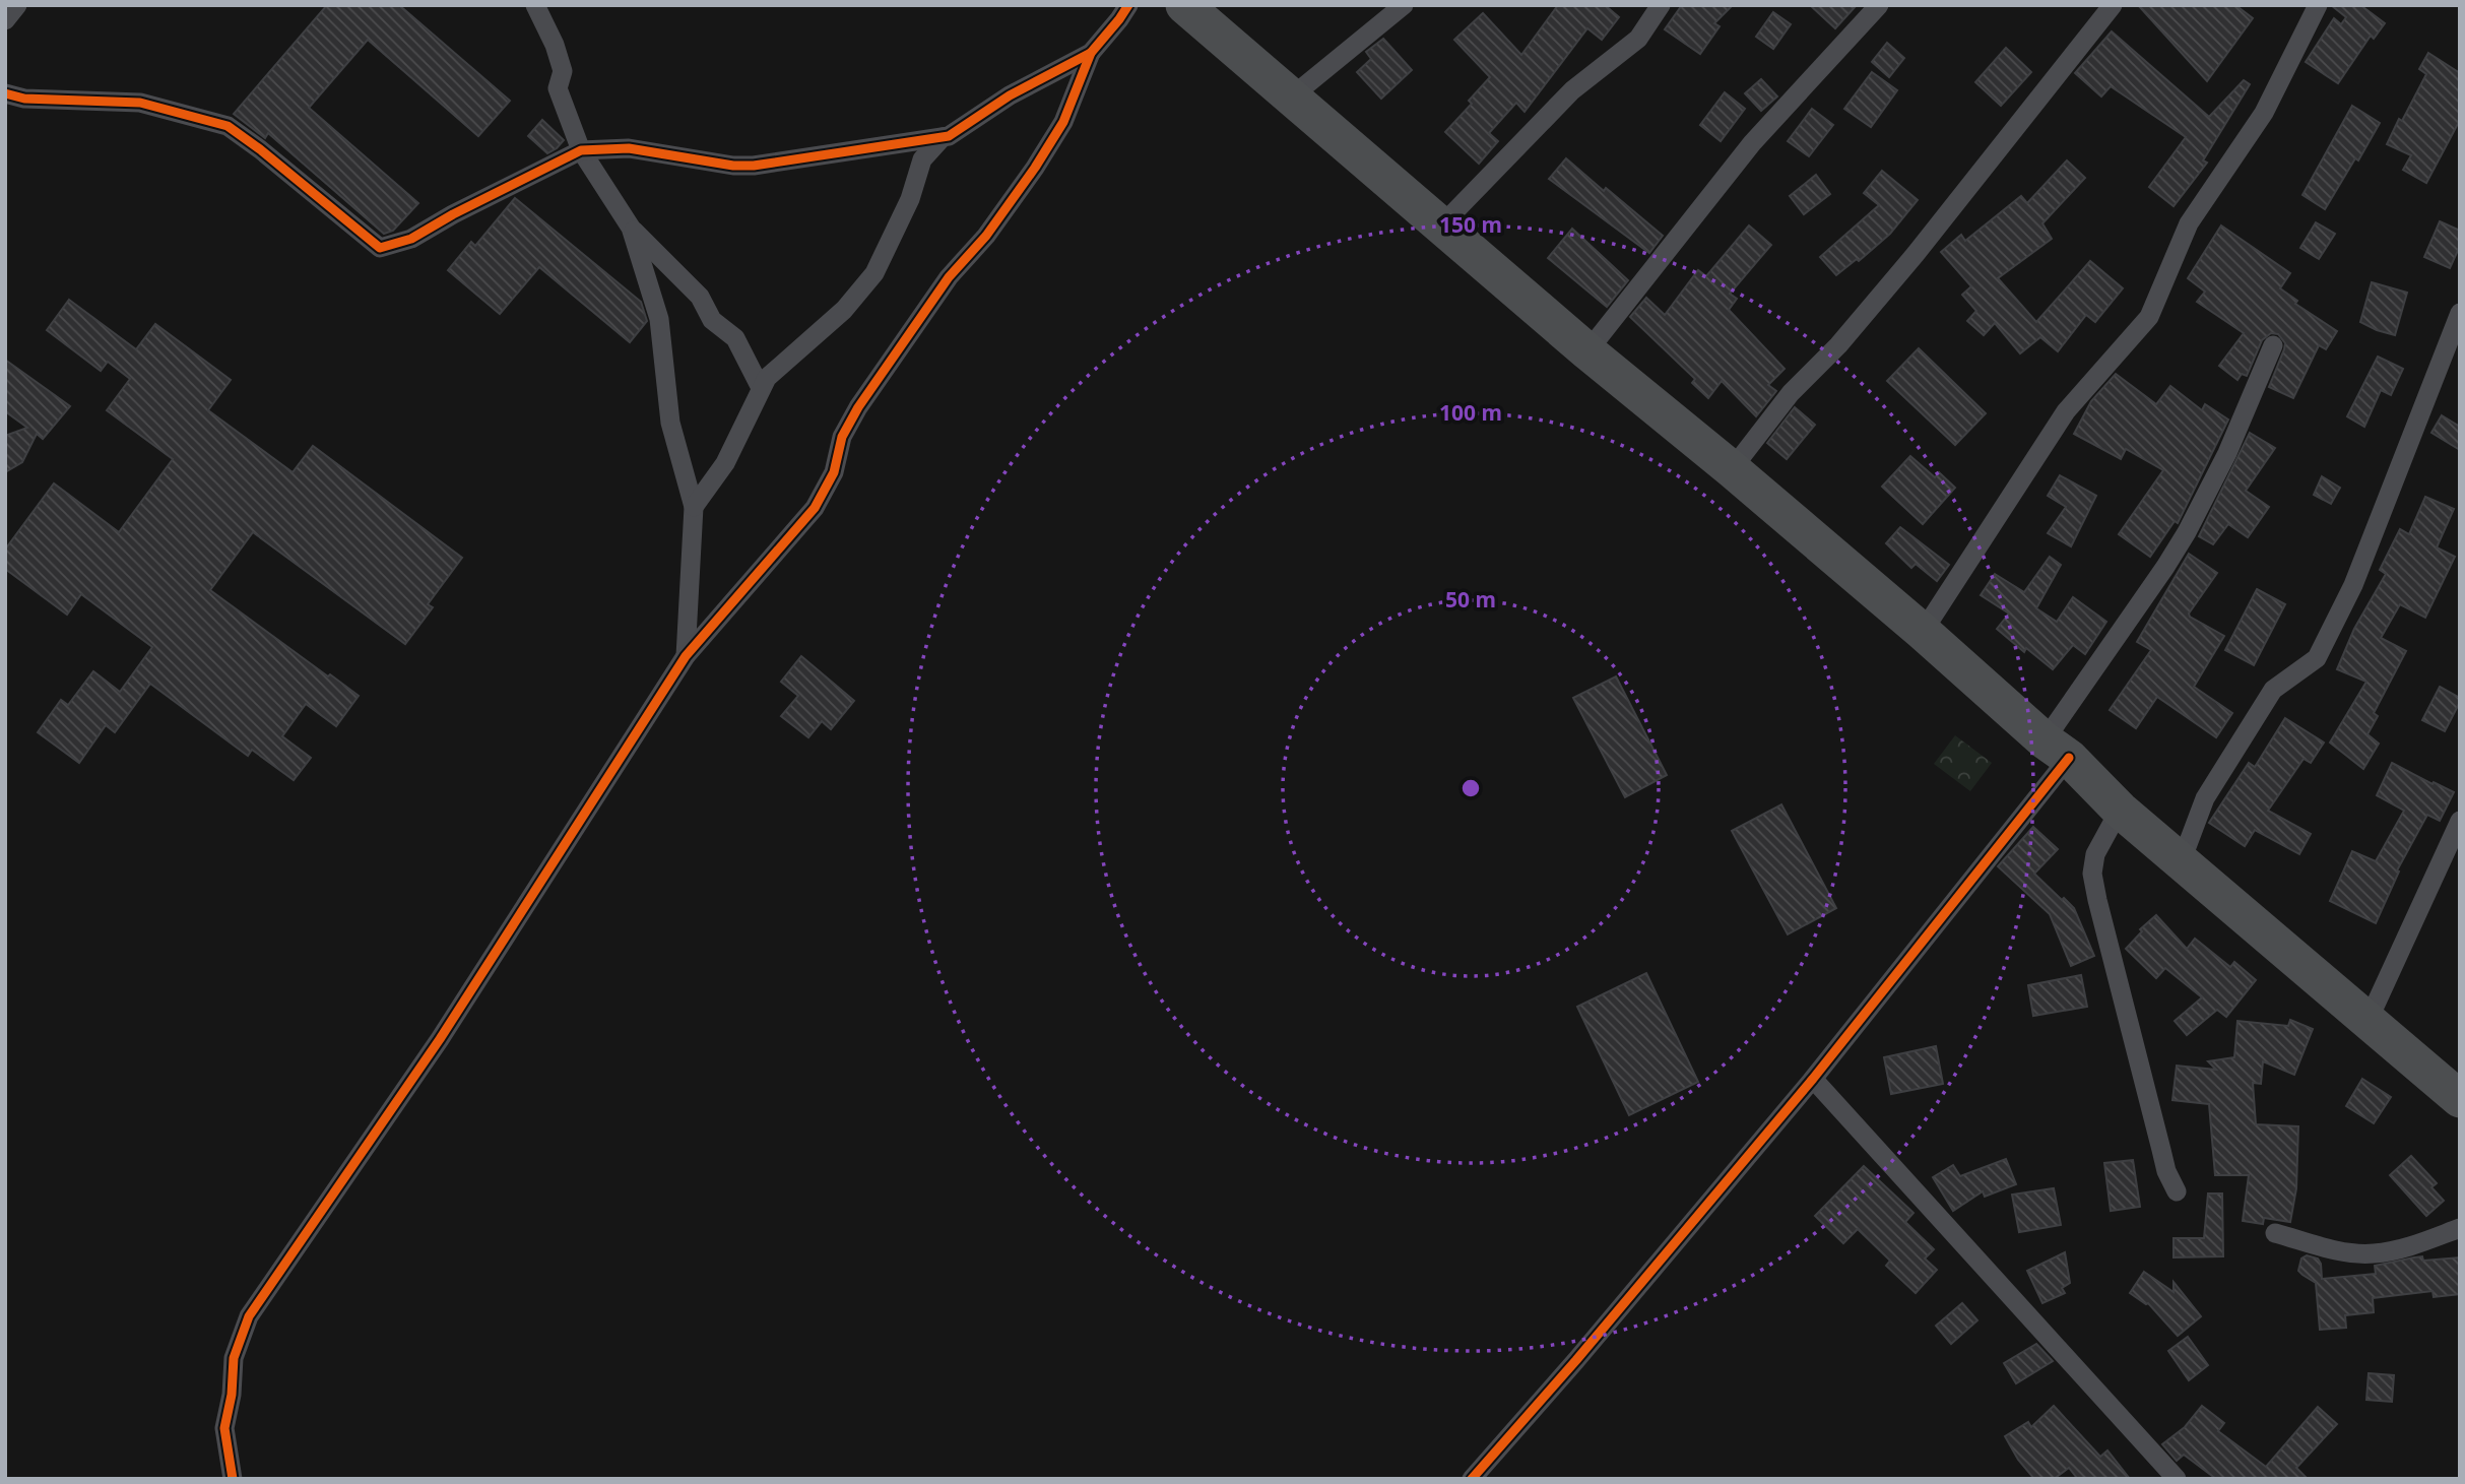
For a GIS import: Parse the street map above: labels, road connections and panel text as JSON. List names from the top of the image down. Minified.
{"rings":["150 m","100 m","50 m"]}
